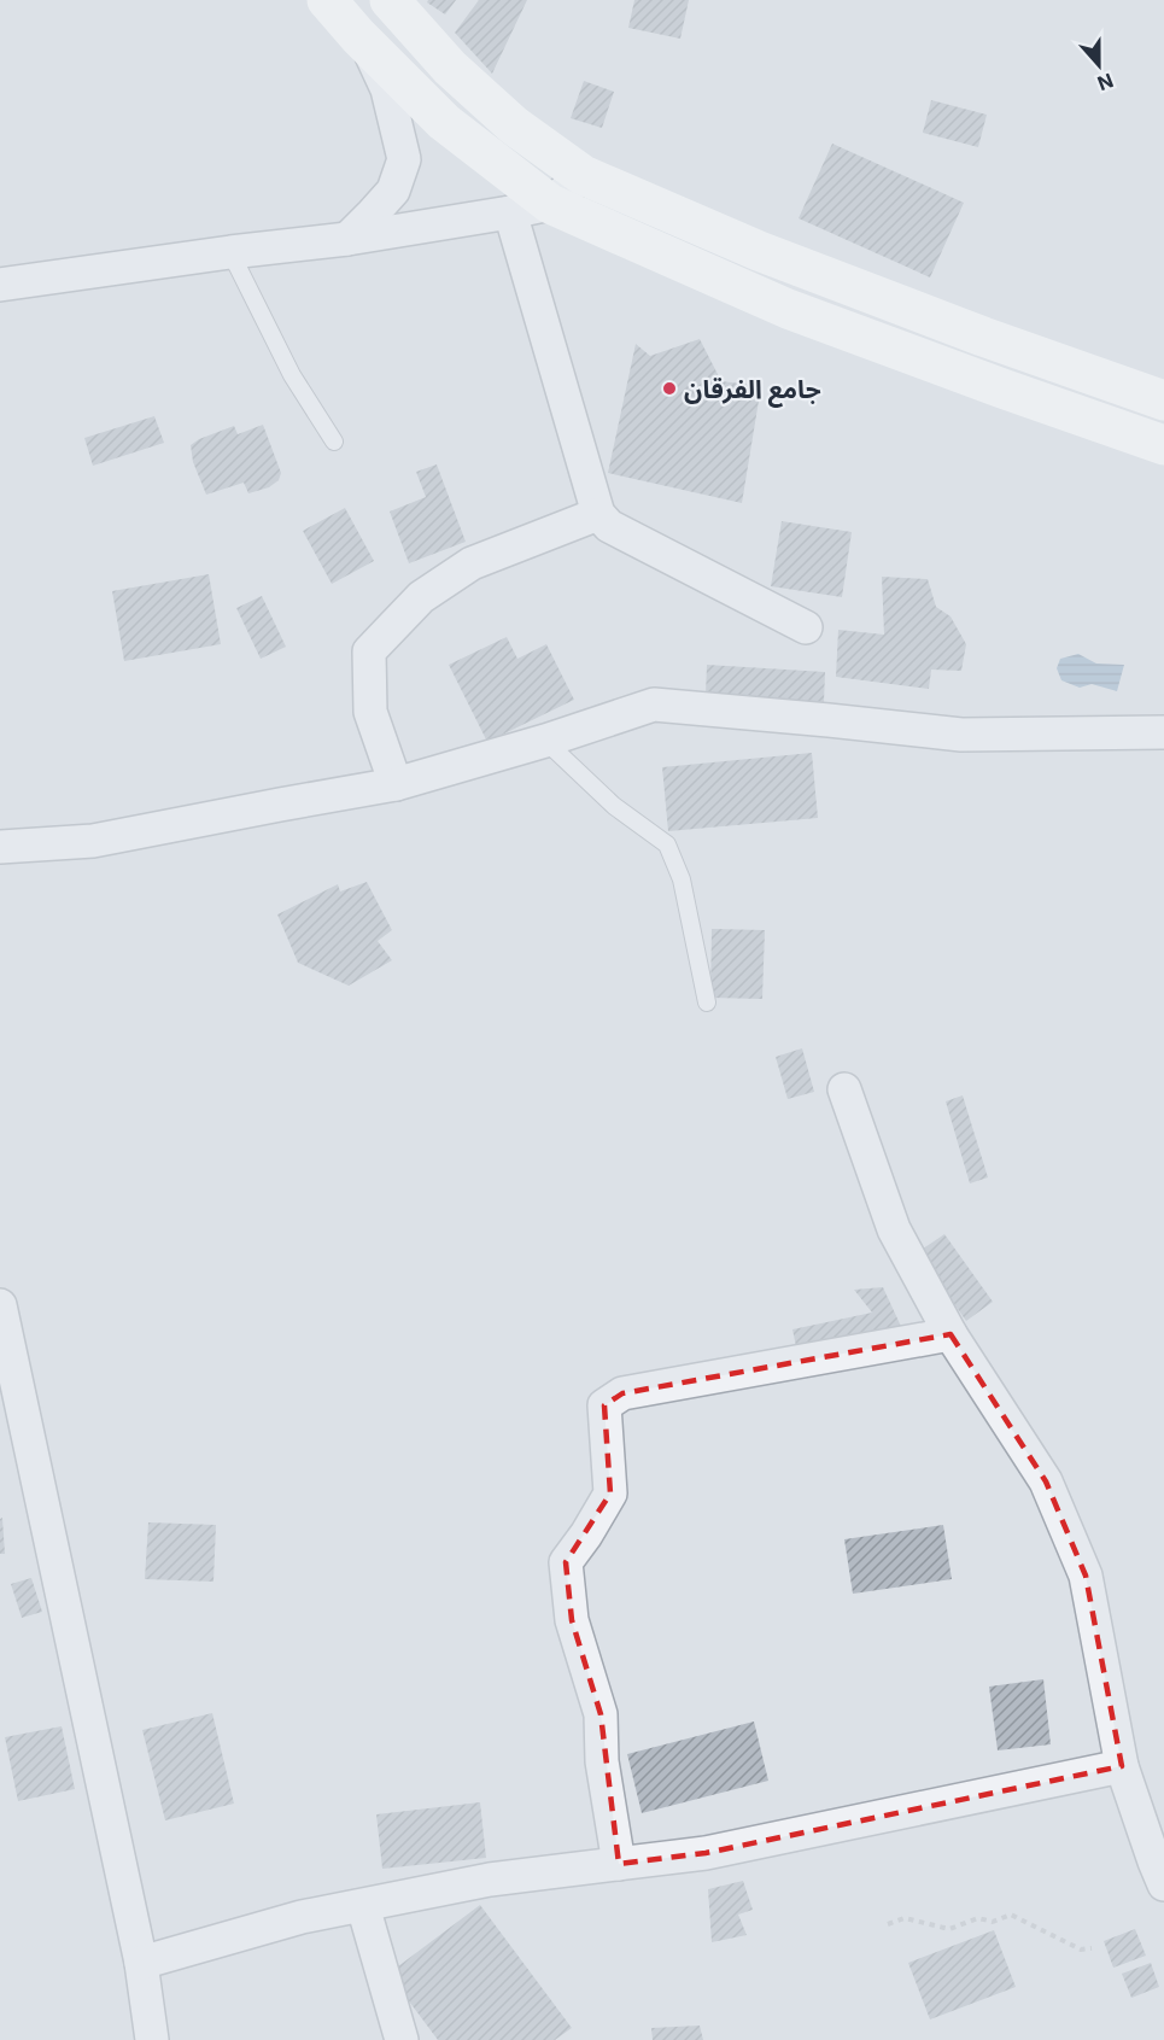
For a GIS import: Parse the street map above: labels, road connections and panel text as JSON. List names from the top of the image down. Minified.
{"places":["جامع الفرقان"],"north":"bottom"}
